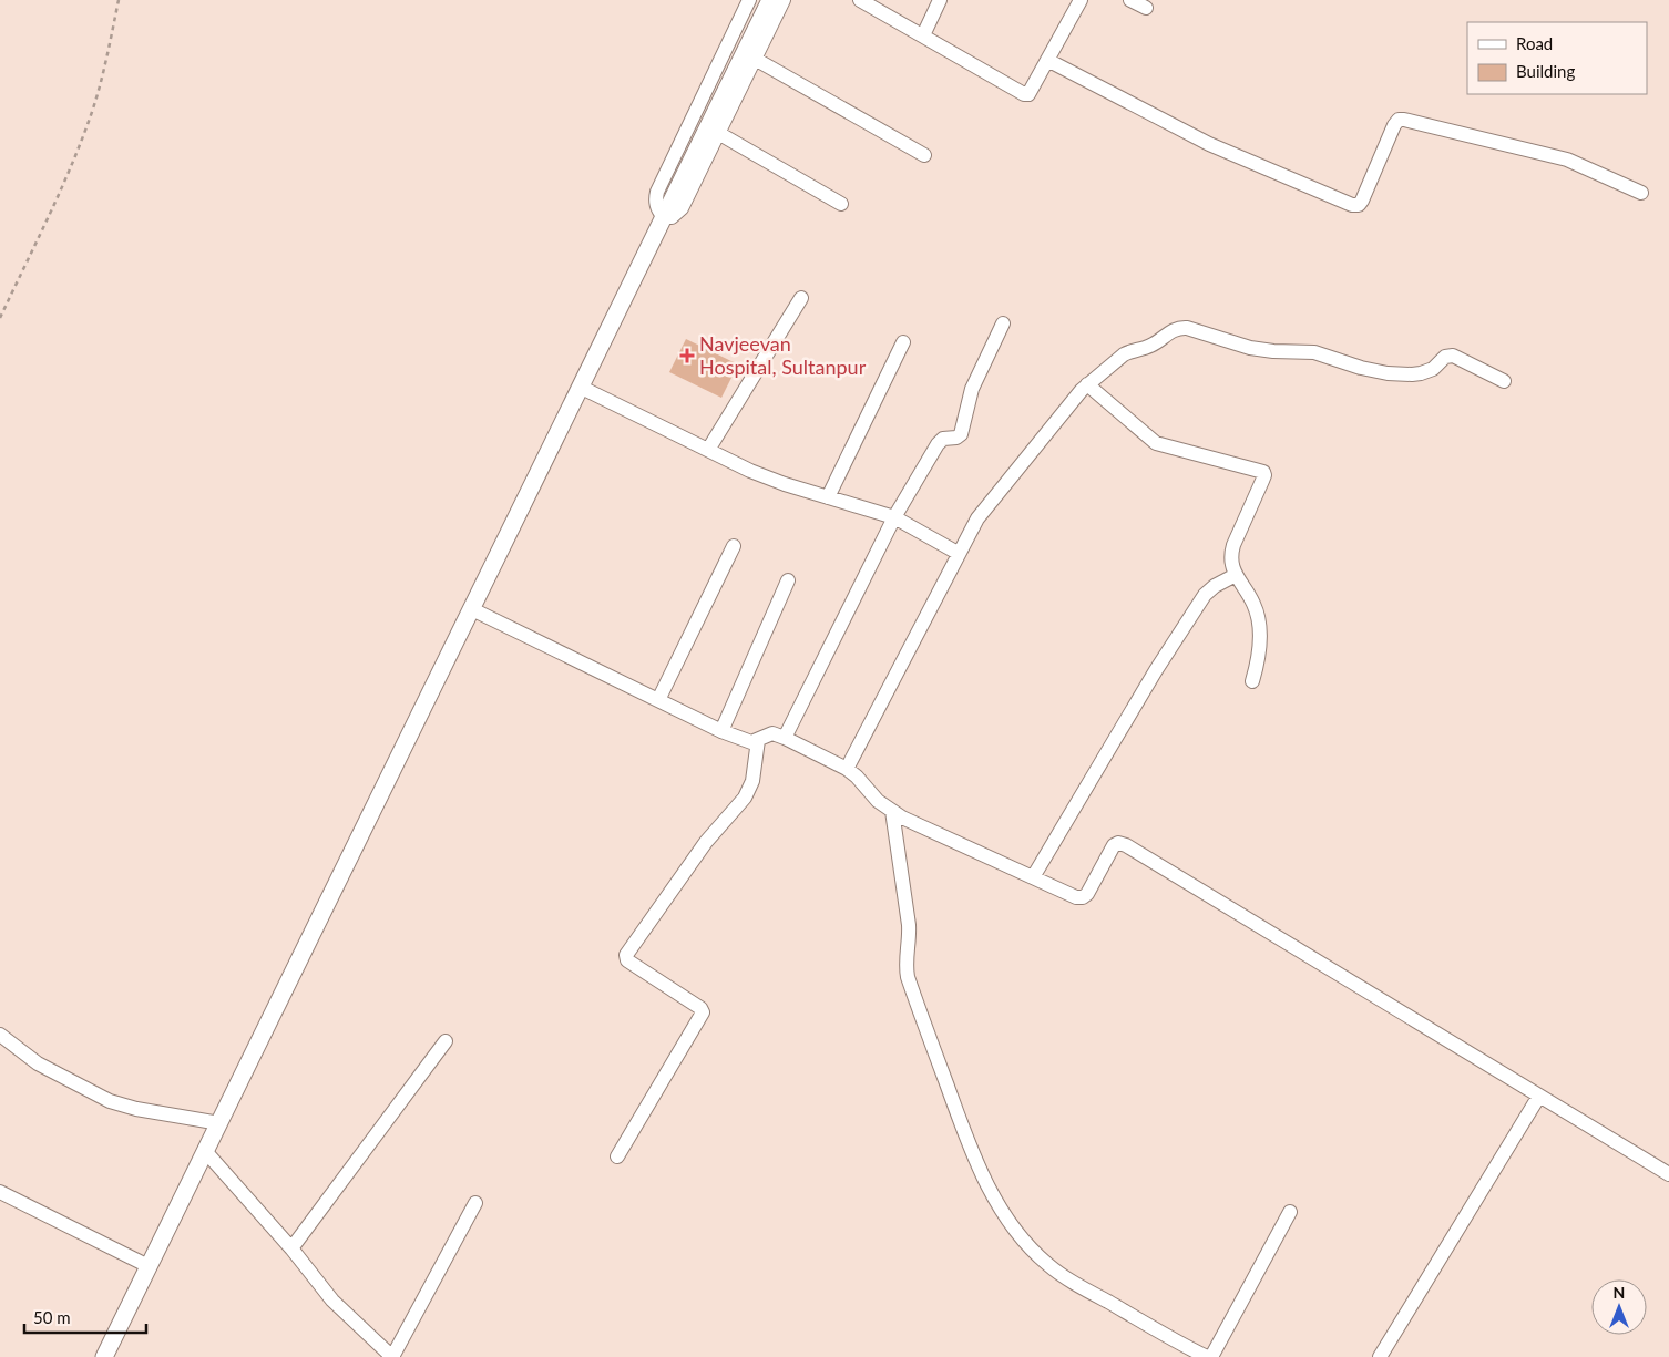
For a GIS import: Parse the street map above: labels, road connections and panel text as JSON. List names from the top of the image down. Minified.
{"places":{"health":["Navjeevan Hospital, Sultanpur"]},"legend":["Road","Building"],"scale_bar":"50 m","north":"top"}
